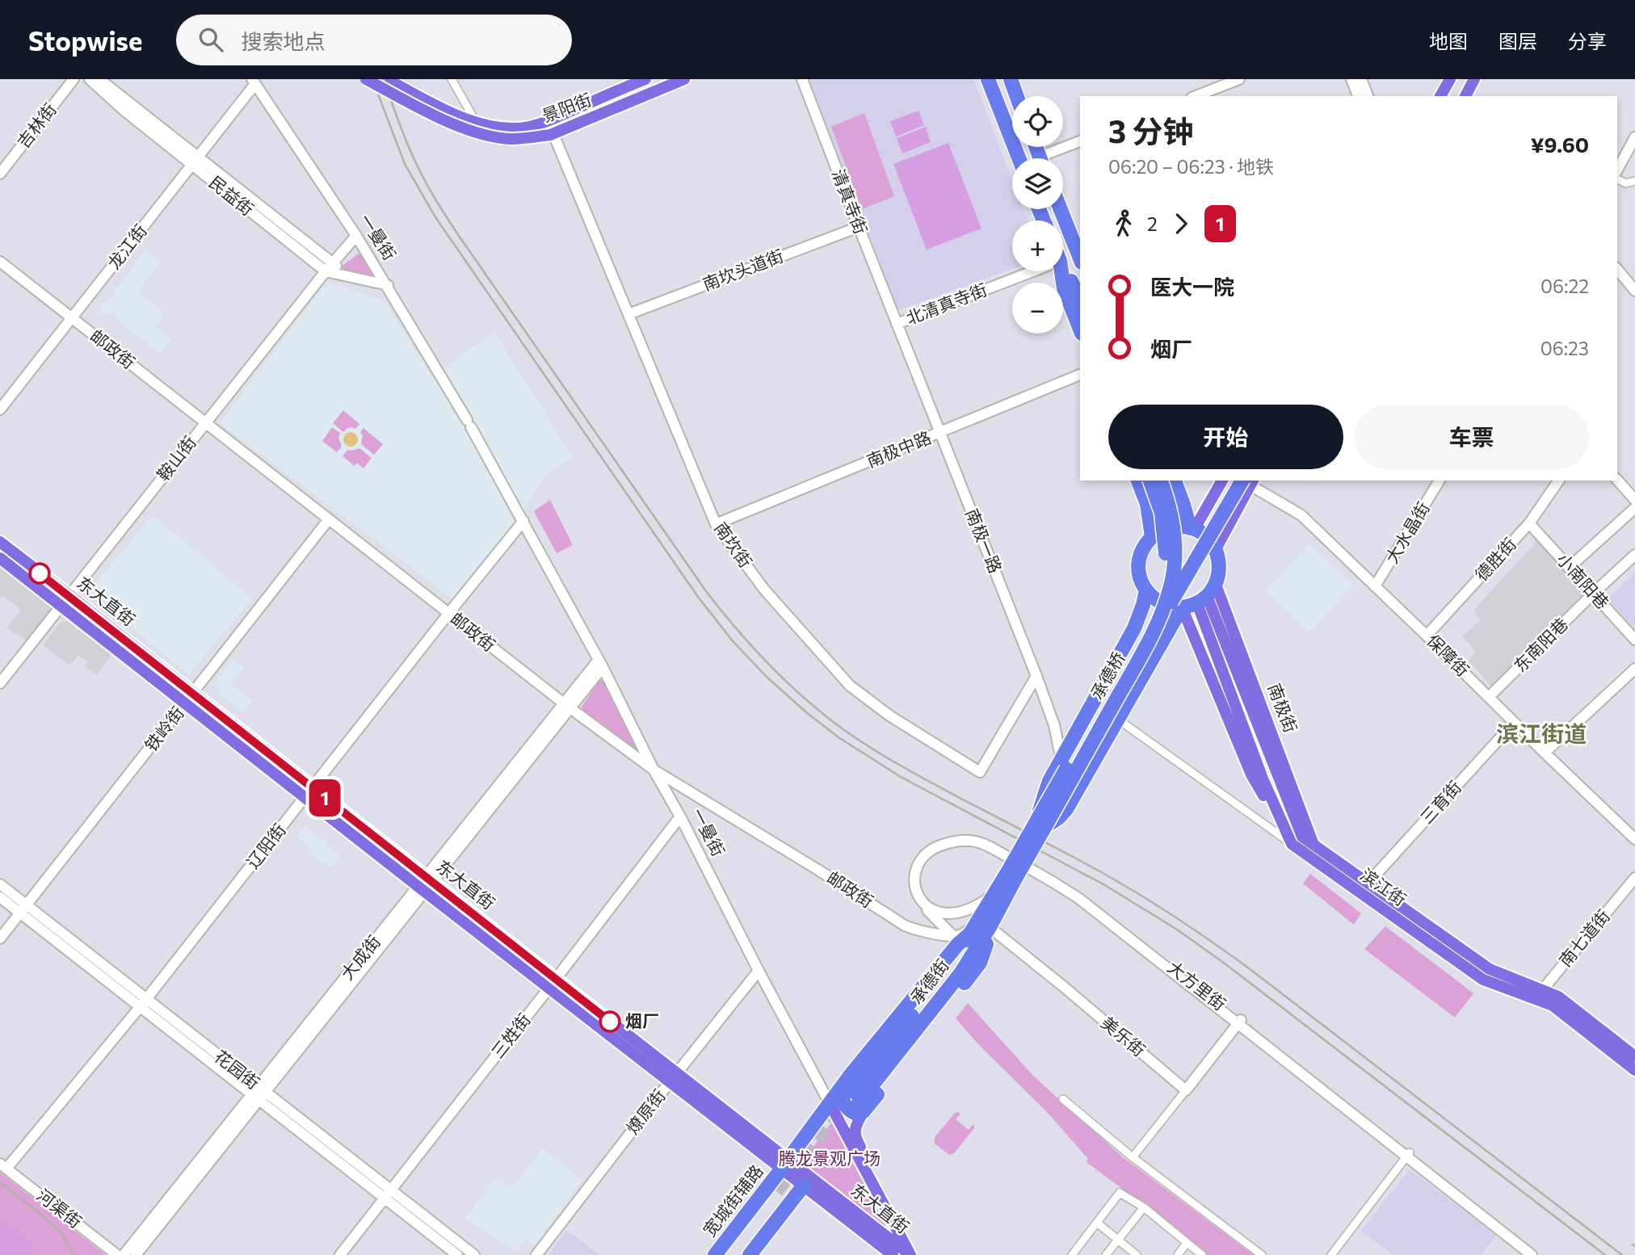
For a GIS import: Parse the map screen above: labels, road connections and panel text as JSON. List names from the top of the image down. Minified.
{"streets":{"highway":["承德桥","承德街","宽城街辅路"],"main road":["景阳街","一曼街","东大直街","南极街","滨江街"],"street":["吉林街","民益街","清真寺街","龙江街","南坎头道街","北清真寺街","邮政街","南极中路","鞍山街","大水晶街","南极一路","南坎街","德胜街","小南阳巷","东南阳巷","保障街","铁岭街","三育街","辽阳街","南七道街","大成街","大方里街","三姓街","美乐街","花园街","燎原街","河渠街"]},"crossings":[["景阳街","南坎街"],["民益街","一曼街"],["民益街","龙江街"],["民益街","鞍山街"],["清真寺街","南坎头道街"],["清真寺街","北清真寺街"],["清真寺街","南极一路"],["一曼街","龙江街"],["一曼街","邮政街"],["一曼街","鞍山街"],["一曼街","东大直街"],["一曼街","辽阳街"],["一曼街","大成街"],["一曼街","三姓街"],["一曼街","燎原街"],["一曼街","宽城街辅路"],["龙江街","邮政街"],["南坎头道街","南坎街"],["北清真寺街","南极一路"],["邮政街","鞍山街"],["邮政街","铁岭街"],["邮政街","辽阳街"],["邮政街","大成街"],["邮政街","大方里街"],["南极中路","南极一路"],["南极中路","南坎街"],["鞍山街","东大直街"],["大水晶街","保障街"],["南极一路","南坎街"],["德胜街","小南阳巷"],["德胜街","保障街"],["小南阳巷","东南阳巷"],["东大直街","铁岭街"],["东大直街","辽阳街"],["东大直街","大成街"],["东大直街","三姓街"],["东大直街","燎原街"],["东大直街","宽城街辅路"],["东南阳巷","保障街"],["保障街","三育街"],["承德桥","承德街"],["南极街","滨江街"],["铁岭街","花园街"],["三育街","滨江街"],["辽阳街","花园街"],["辽阳街","河渠街"],["滨江街","南七道街"],["大成街","花园街"],["承德街","大方里街"],["承德街","美乐街"],["承德街","宽城街辅路"],["三姓街","花园街"]],"districts":["滨江街道"],"parks":["腾龙景观广场"],"places":["烟厂"],"lines":["metro line 1"],"page":{"header":"Stopwise","search":"搜索地点","nav":["地图","图层","分享"],"on_map":"1","map_buttons":["+","−"],"heading":["3 分钟","06:20 – 06:23 · 地铁","¥9.60"],"legs":["2","1"],"list":[{"name":"医大一院","value":"06:22"},{"name":"烟厂","value":"06:23"}],"buttons":["开始","车票"]}}
